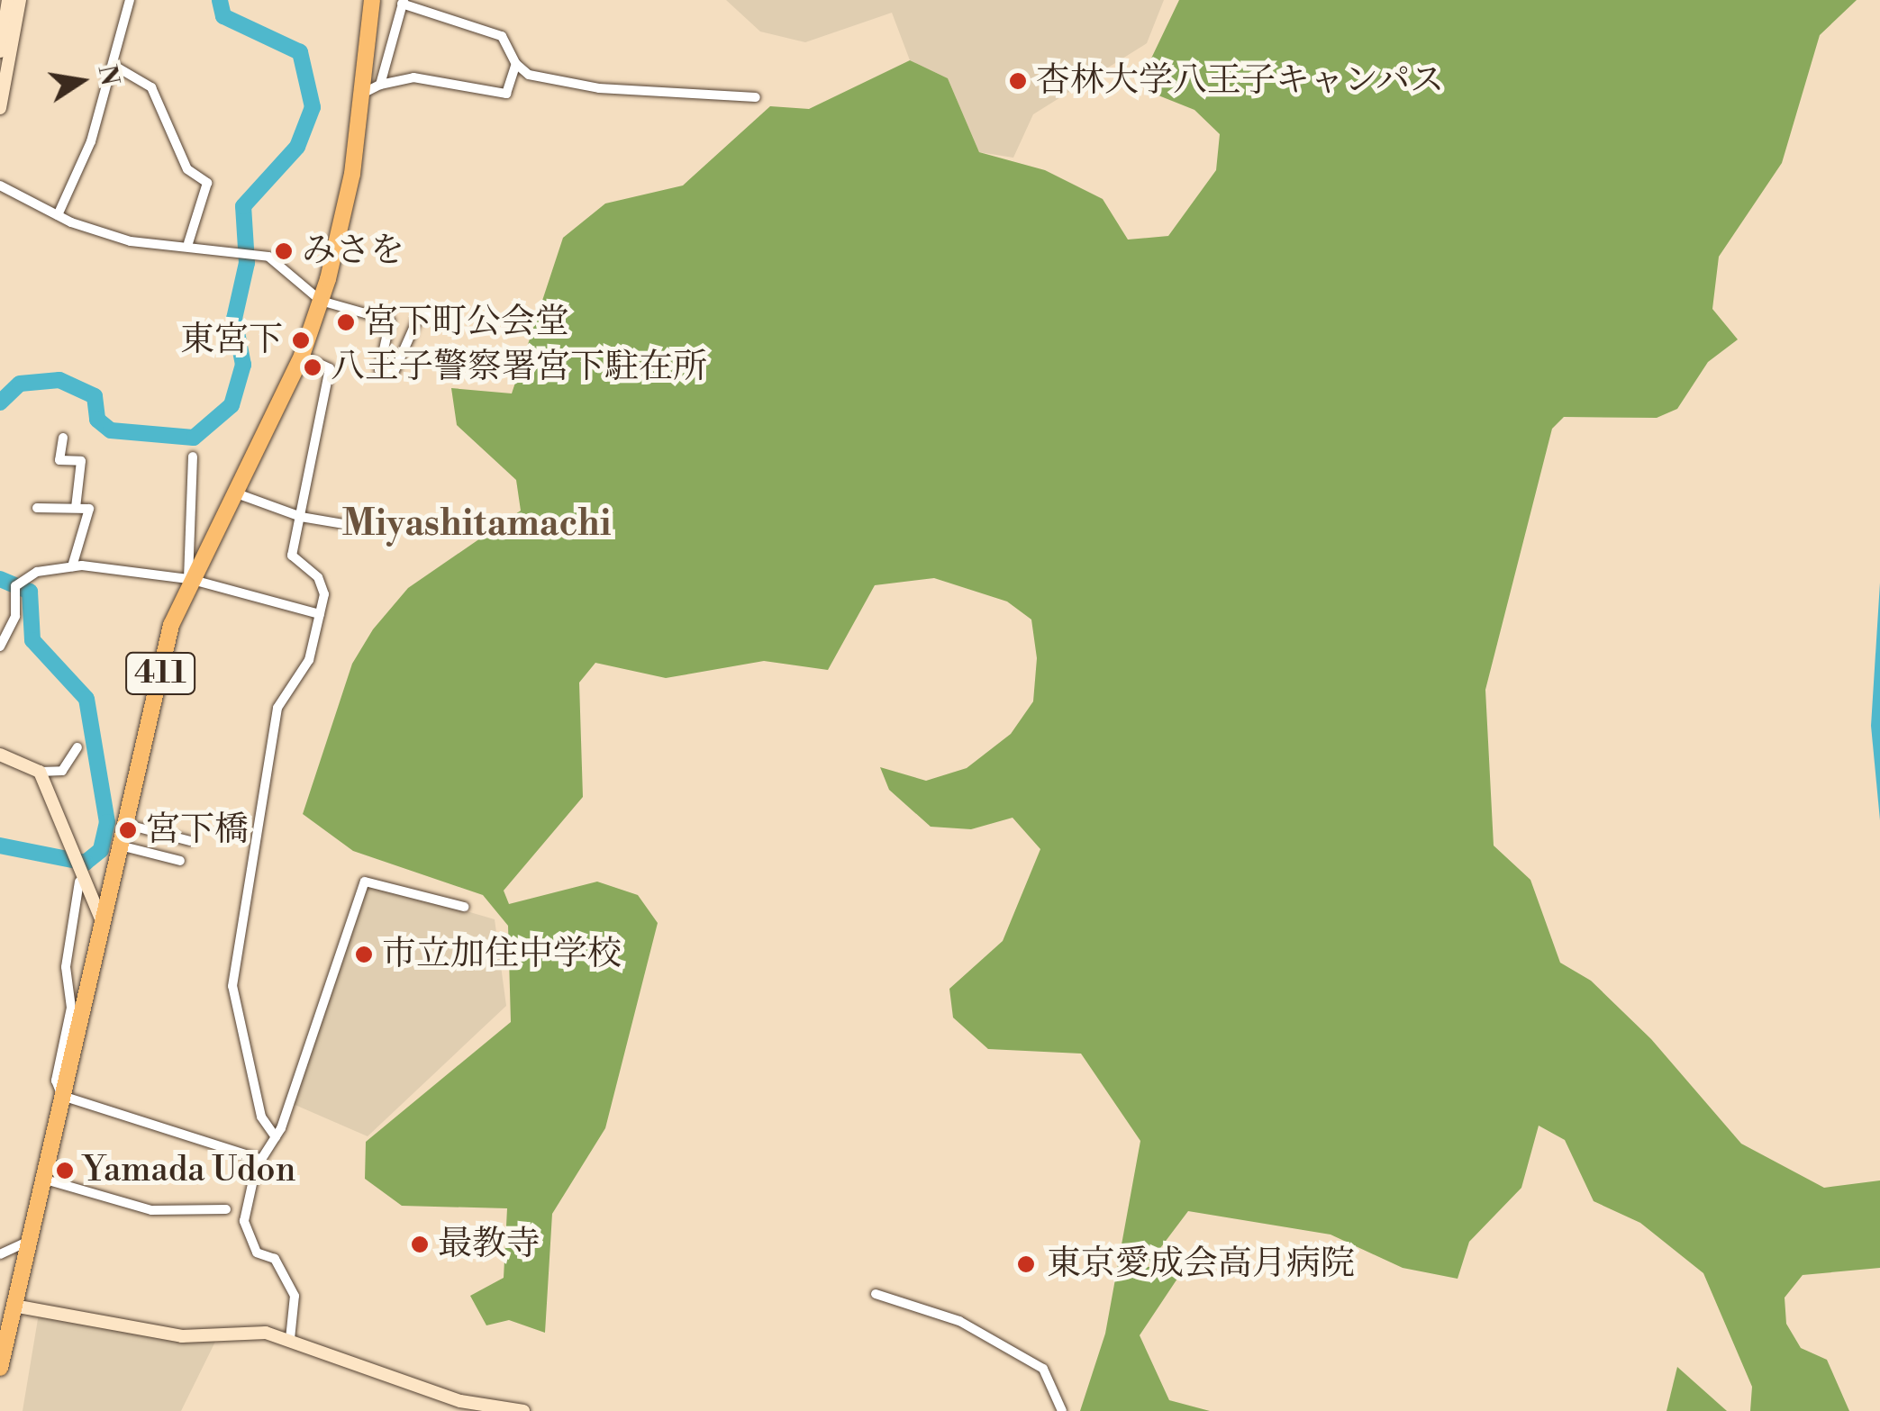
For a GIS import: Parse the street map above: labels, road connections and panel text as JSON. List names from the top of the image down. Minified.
{"streets":{"highway":["411"]},"districts":["Miyashitamachi"],"places":["杏林大学八王子キャンパス","みさを","宮下町公会堂","東宮下","八王子警察署宮下駐在所","宮下橋","市立加住中学校","Yamada Udon","最教寺","東京愛成会高月病院"],"north":"right"}
